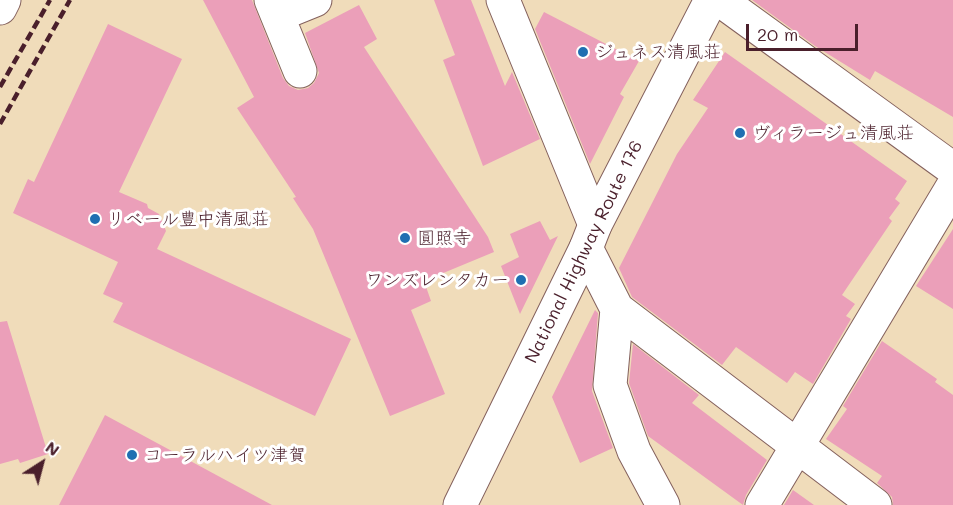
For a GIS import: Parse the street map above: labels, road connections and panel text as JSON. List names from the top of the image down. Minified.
{"streets":{"main road":["National Highway Route 176"]},"places":["ジュネス清風荘","ヴィラージュ清風荘","リベール豊中清風荘","圓照寺","ワンズレンタカー","コーラルハイツ津賀"],"scale_bar":"20 m","north":"top right"}
